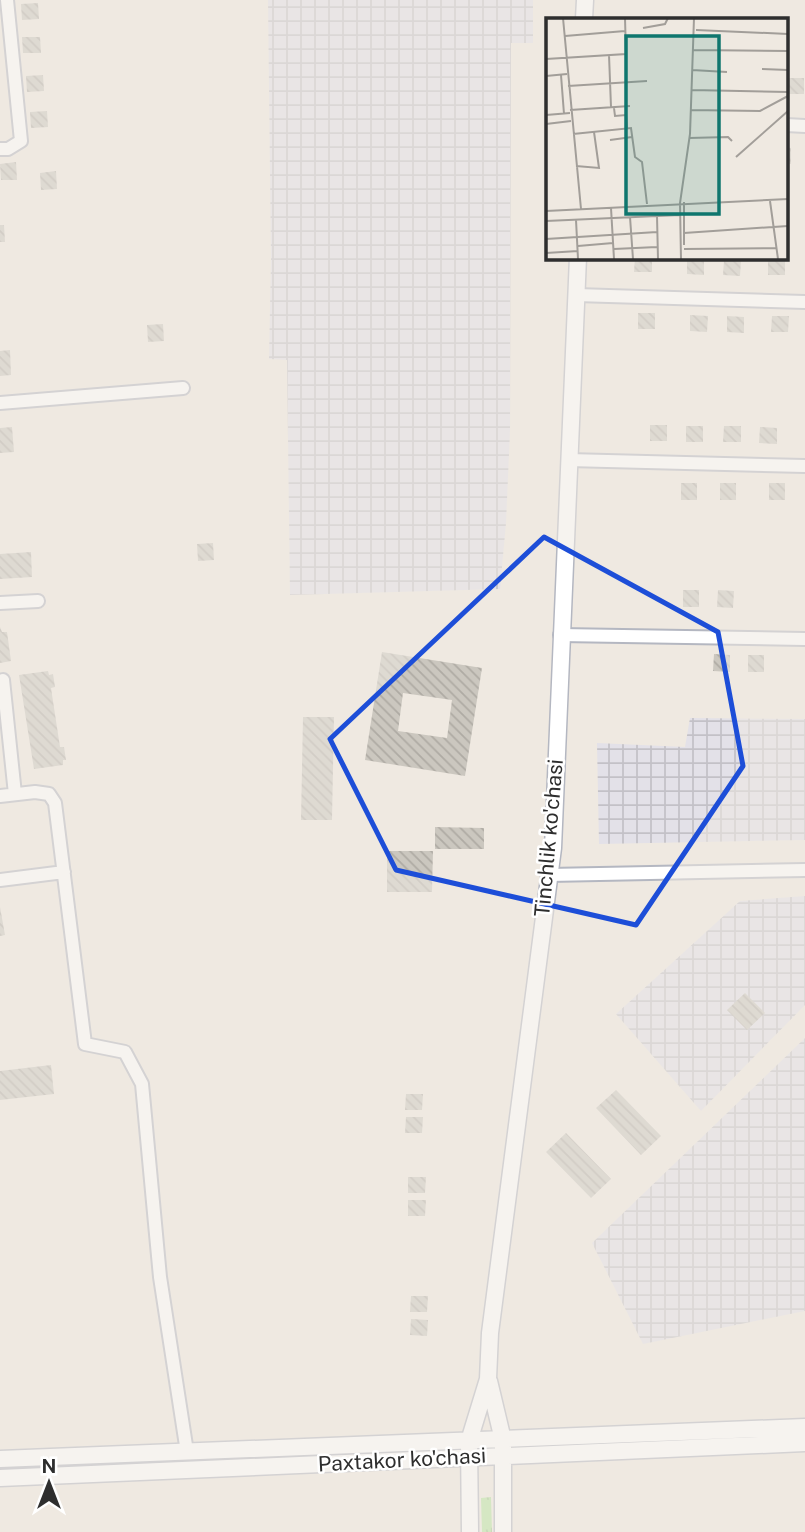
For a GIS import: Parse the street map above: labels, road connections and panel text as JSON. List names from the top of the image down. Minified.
{"streets":{"main road":["Tinchlik ko'chasi","Paxtakor ko'chasi"]},"crossings":[["Tinchlik ko'chasi","Paxtakor ko'chasi"]],"north":"top"}
